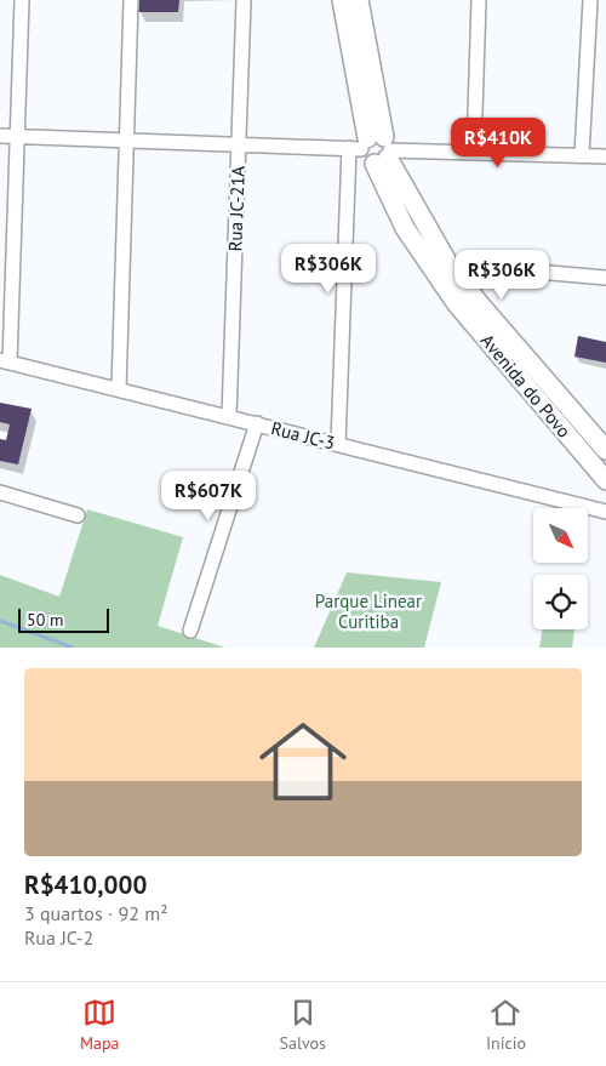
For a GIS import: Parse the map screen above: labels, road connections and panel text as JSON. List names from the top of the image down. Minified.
{"streets":{"main road":["Avenida do Povo"],"street":["Rua JC-21A","Rua JC-3"]},"crossings":[["Rua JC-21A","Rua JC-3"]],"parks":["Parque Linear Curitiba"],"scale_bar":"50 m","north":"bottom right","page":{"price":["R$410K","R$306K","R$306K","R$607K"],"scale":"50 m","list":[{"name":"R$410,000","note":"3 quartos · 92 m² · Rua JC-2"}],"tabs":["Mapa","Salvos","Início"]}}
